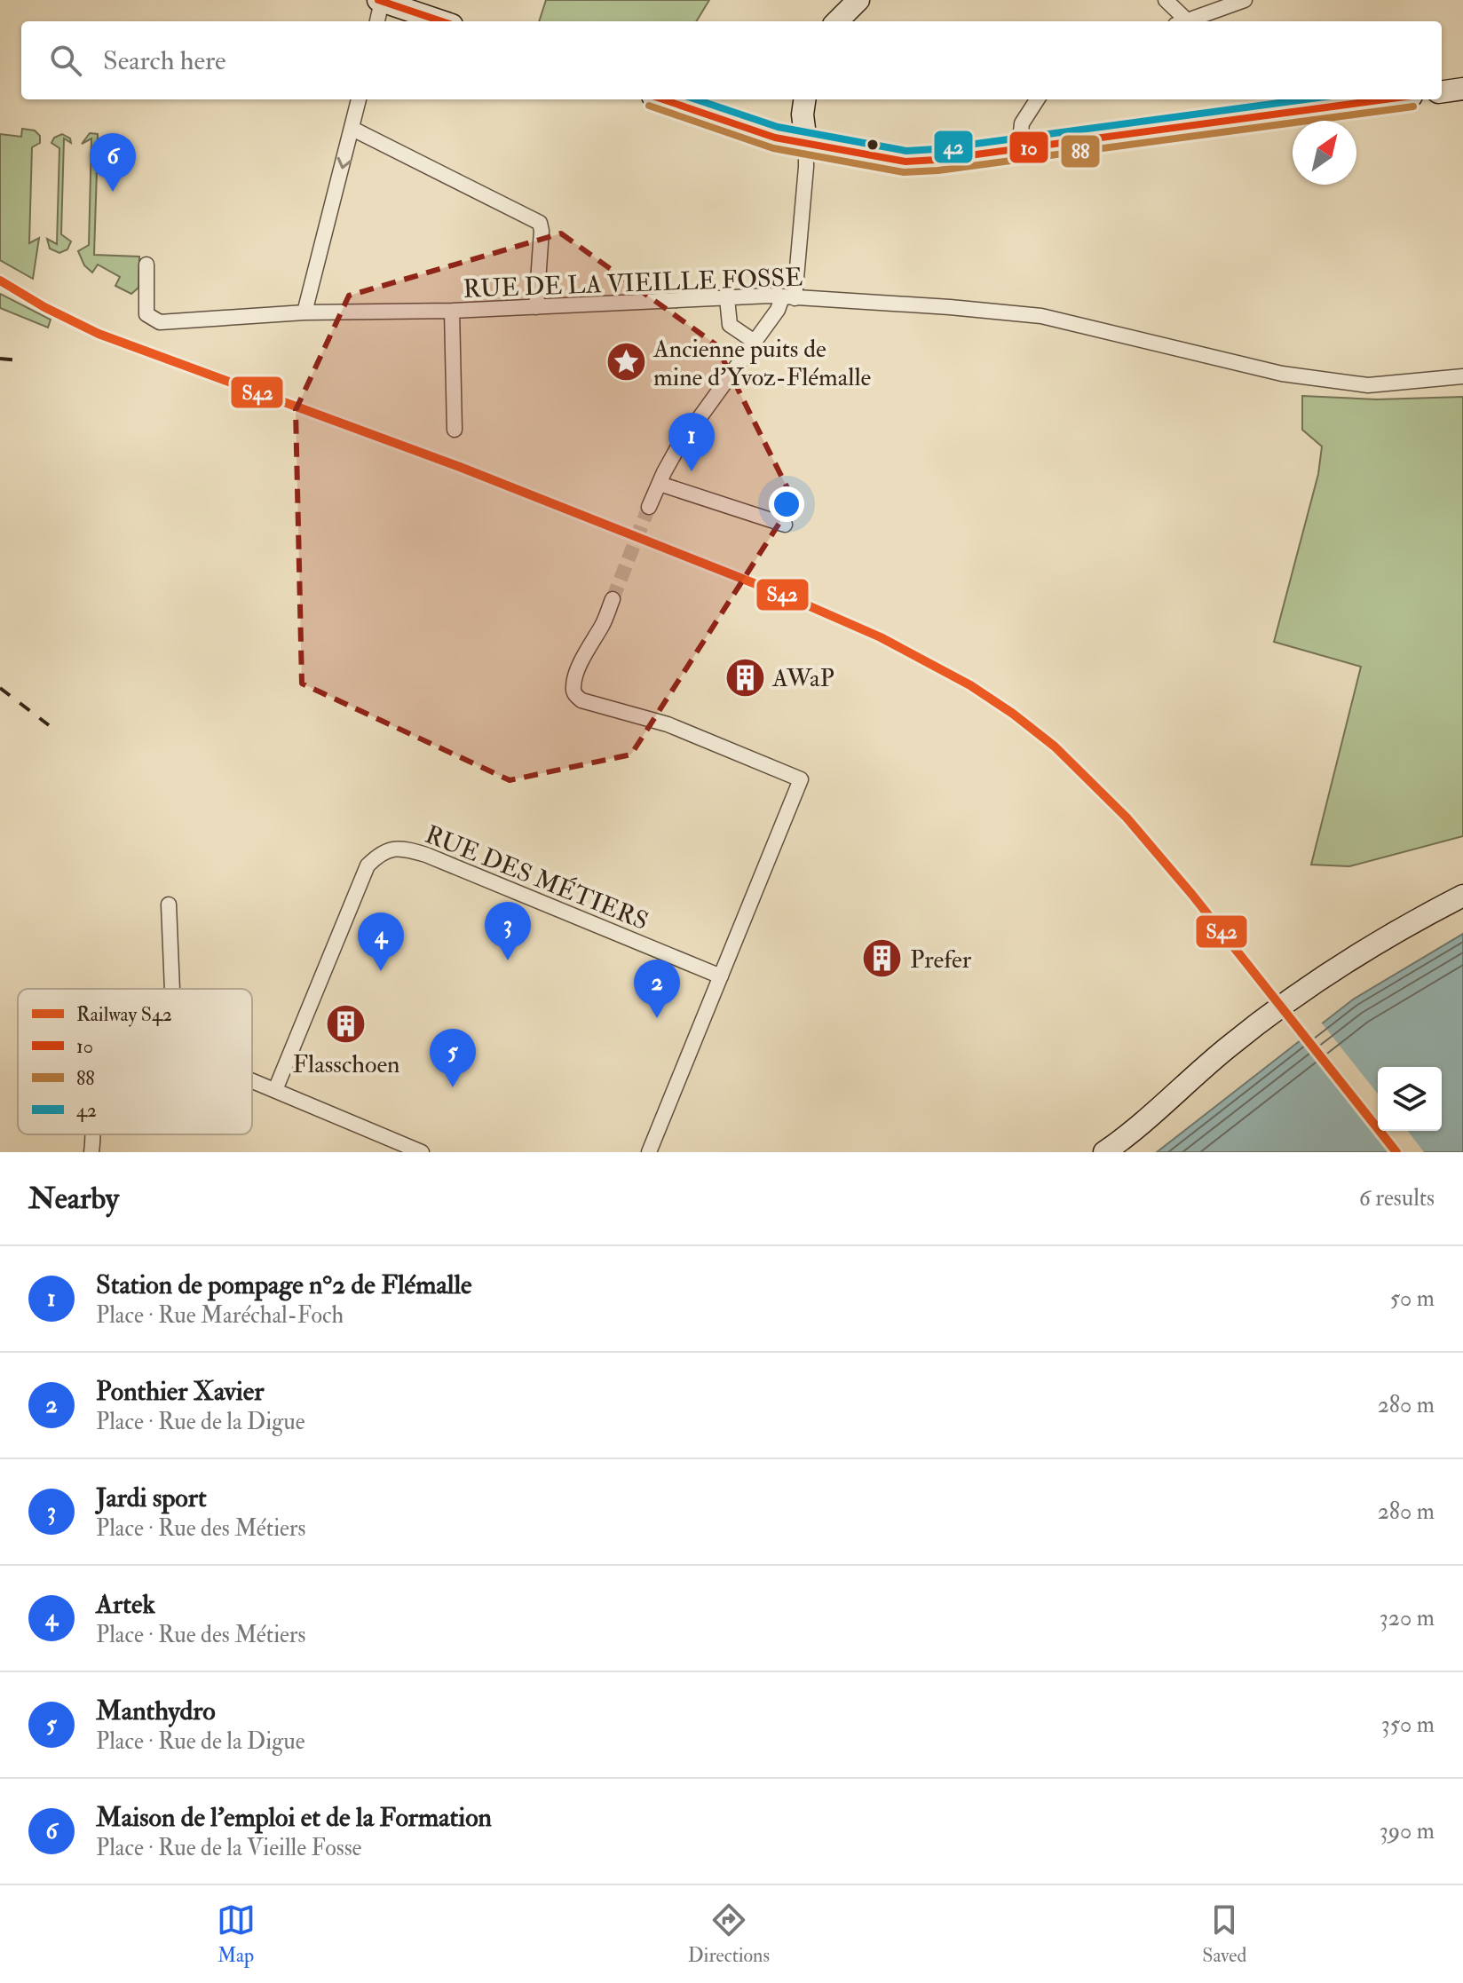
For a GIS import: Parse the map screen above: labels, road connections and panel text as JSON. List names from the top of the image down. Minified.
{"streets":{"street":["RUE DE LA VIEILLE FOSSE","RUE DES MÉTIERS"]},"places":{"place":["Ancienne puits de mine d'Yvoz-Flémalle"],"building":["AWaP","Prefer","Flasschoen"]},"lines":["transit line 10","transit line 42","transit line 88","rail line S42"],"legend":["Railway S42","10","88","42"],"north":"top right","page":{"search":"Search here","pins":["6","1","3","4","2","5"],"heading":["Nearby","6 results"],"list":[{"mark":"1","name":"Station de pompage n°2 de Flémalle","note":"Place · Rue Maréchal-Foch","value":"50 m"},{"mark":"2","name":"Ponthier Xavier","note":"Place · Rue de la Digue","value":"280 m"},{"mark":"3","name":"Jardi sport","note":"Place · Rue des Métiers","value":"280 m"},{"mark":"4","name":"Artek","note":"Place · Rue des Métiers","value":"320 m"},{"mark":"5","name":"Manthydro","note":"Place · Rue de la Digue","value":"350 m"},{"mark":"6","name":"Maison de l'emploi et de la Formation","note":"Place · Rue de la Vieille Fosse","value":"390 m"}],"nav":["Map","Directions","Saved"]}}
